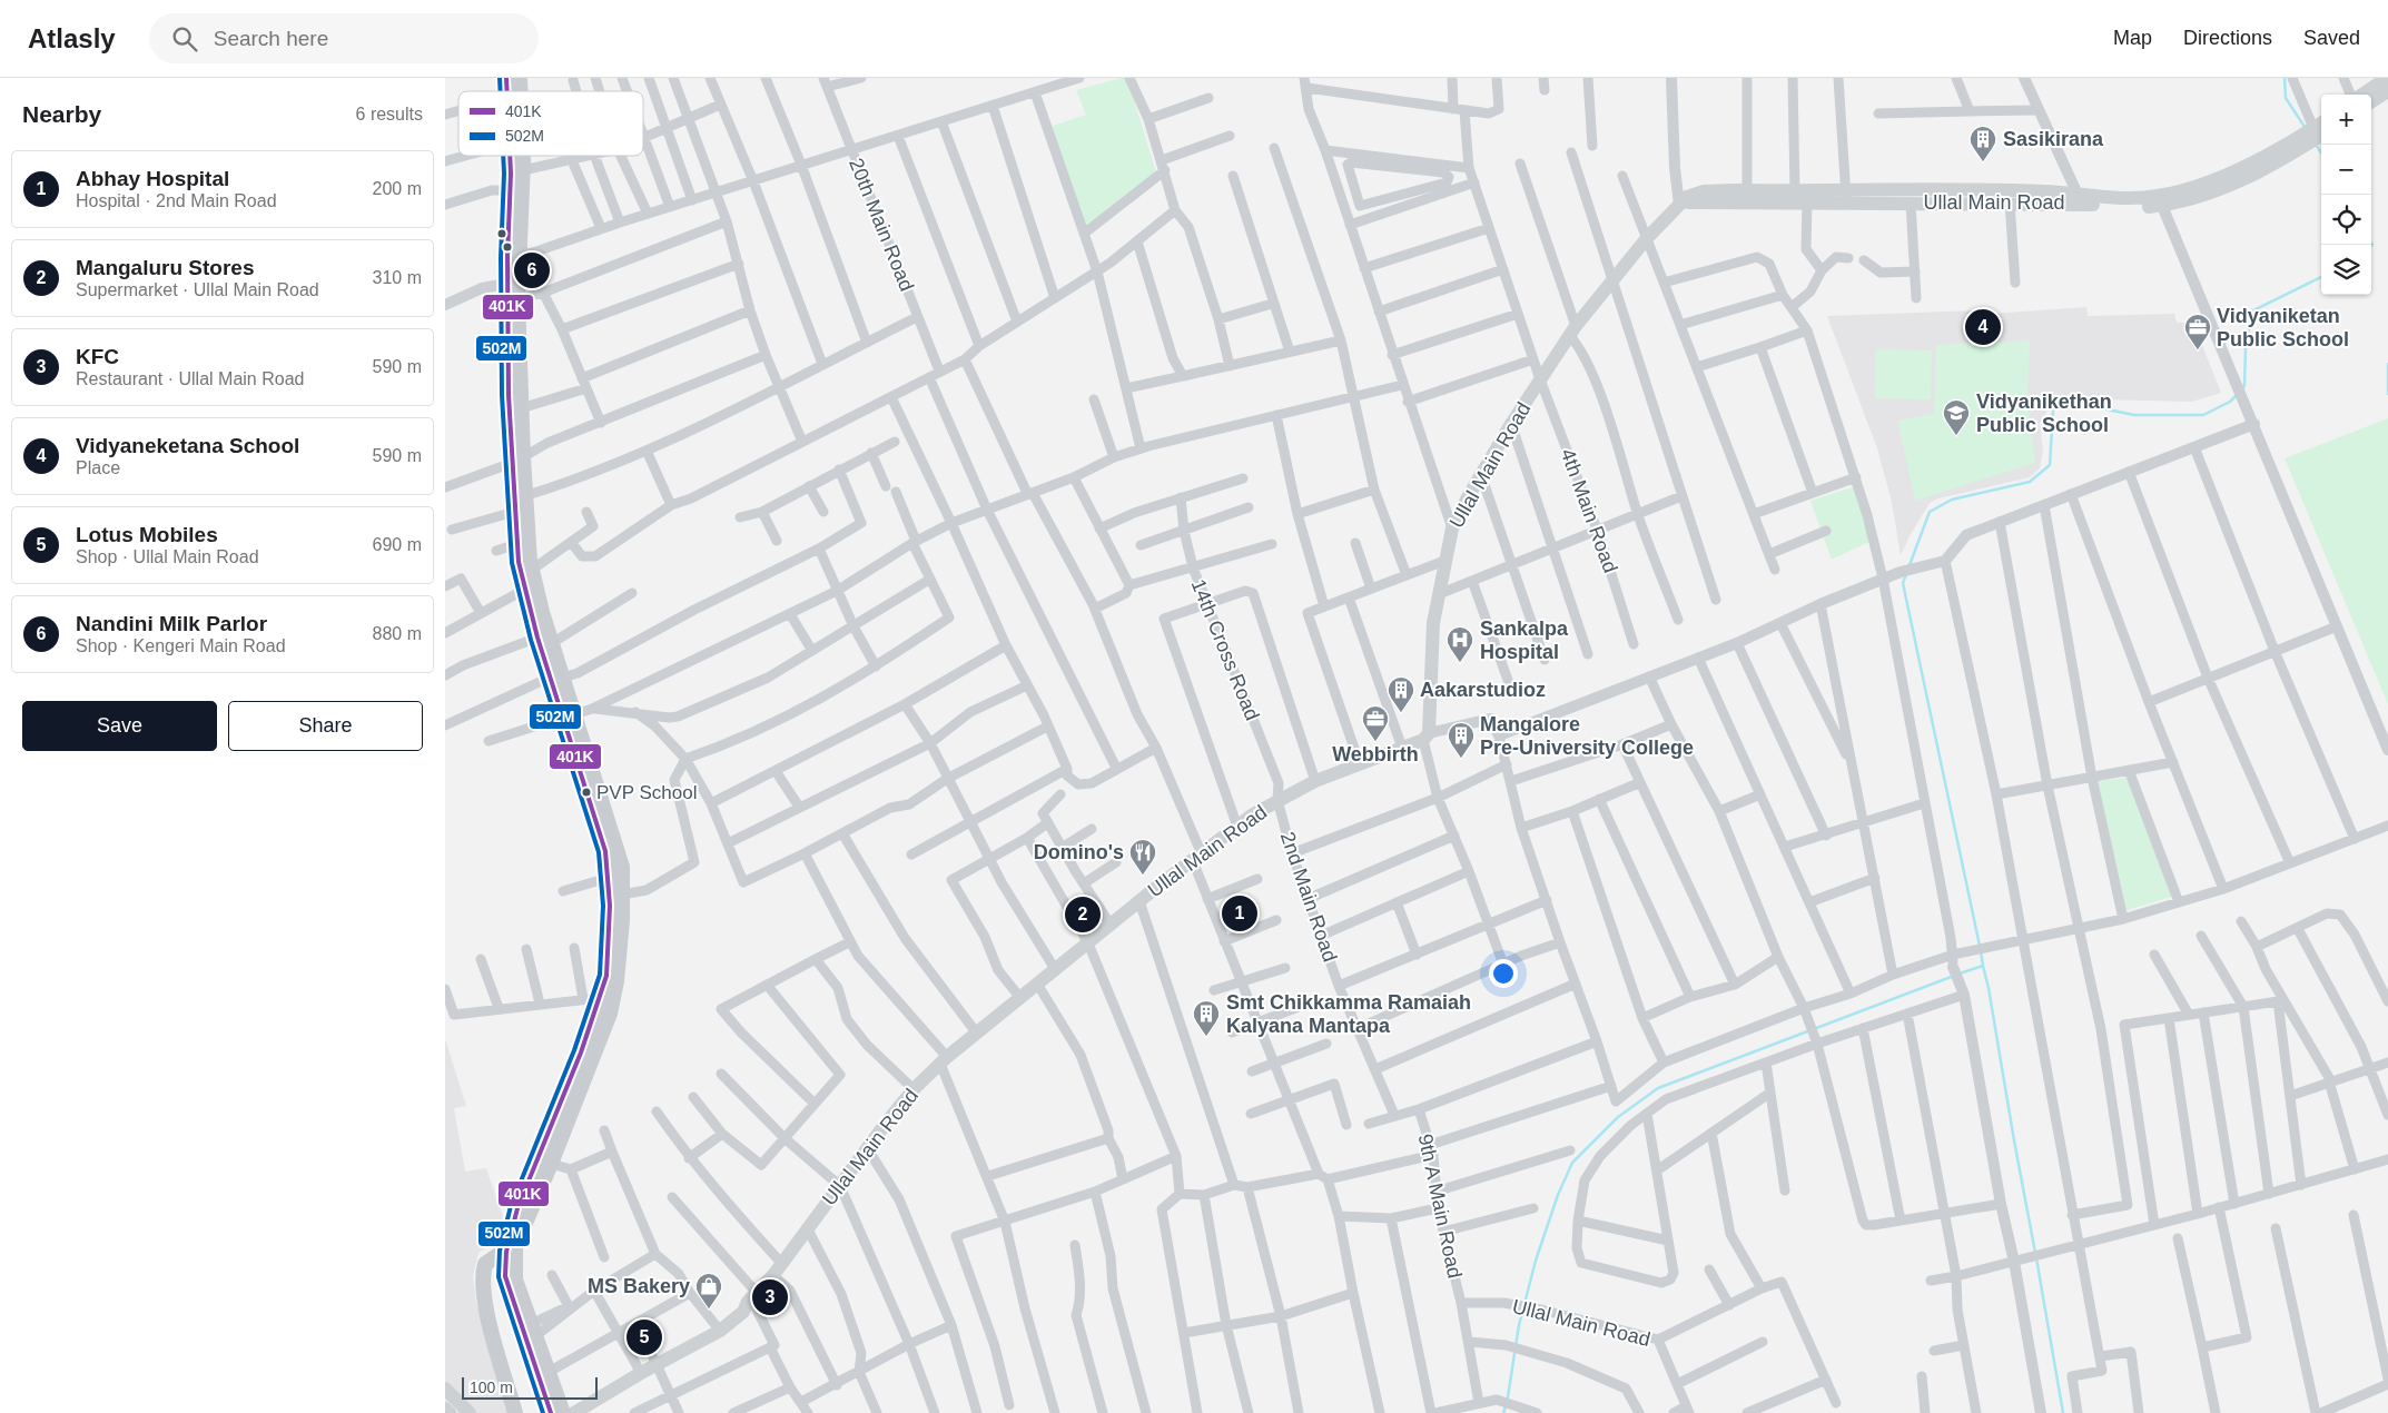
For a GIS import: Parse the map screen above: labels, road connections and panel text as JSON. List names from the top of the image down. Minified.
{"streets":{"main road":["Ullal Main Road"],"street":["20th Main Road","4th Main Road","14th Cross Road","2nd Main Road","9th A Main Road"]},"crossings":[["Ullal Main Road","4th Main Road"],["Ullal Main Road","14th Cross Road"],["Ullal Main Road","2nd Main Road"],["Ullal Main Road","9th A Main Road"],["14th Cross Road","2nd Main Road"]],"places":{"building":["Sasikirana","Aakarstudioz","Mangalore Pre-University College","Smt Chikkamma Ramaiah Kalyana Mantapa"],"office":["Vidyaniketan Public School","Webbirth"],"school or university":["Vidyanikethan Public School"],"hospital":["Sankalpa Hospital"],"other":["PVP School"],"restaurant":["Domino's"],"shop":["MS Bakery"]},"lines":["transit line 401K","transit line 502M"],"legend":["401K","502M"],"scale_bar":"100 m","page":{"header":"Atlasly","search":"Search here","nav":["Map","Directions","Saved"],"heading":["Nearby","6 results"],"map_buttons":["+","−"],"list":[{"mark":"1","name":"Abhay Hospital","note":"Hospital · 2nd Main Road","value":"200 m"},{"mark":"2","name":"Mangaluru Stores","note":"Supermarket · Ullal Main Road","value":"310 m"},{"mark":"3","name":"KFC","note":"Restaurant · Ullal Main Road","value":"590 m"},{"mark":"4","name":"Vidyaneketana School","note":"Place","value":"590 m"},{"mark":"5","name":"Lotus Mobiles","note":"Shop · Ullal Main Road","value":"690 m"},{"mark":"6","name":"Nandini Milk Parlor","note":"Shop · Kengeri Main Road","value":"880 m"}],"pins":["6","4","1","2","3","5"],"buttons":["Save","Share"],"scale":"100 m"}}
